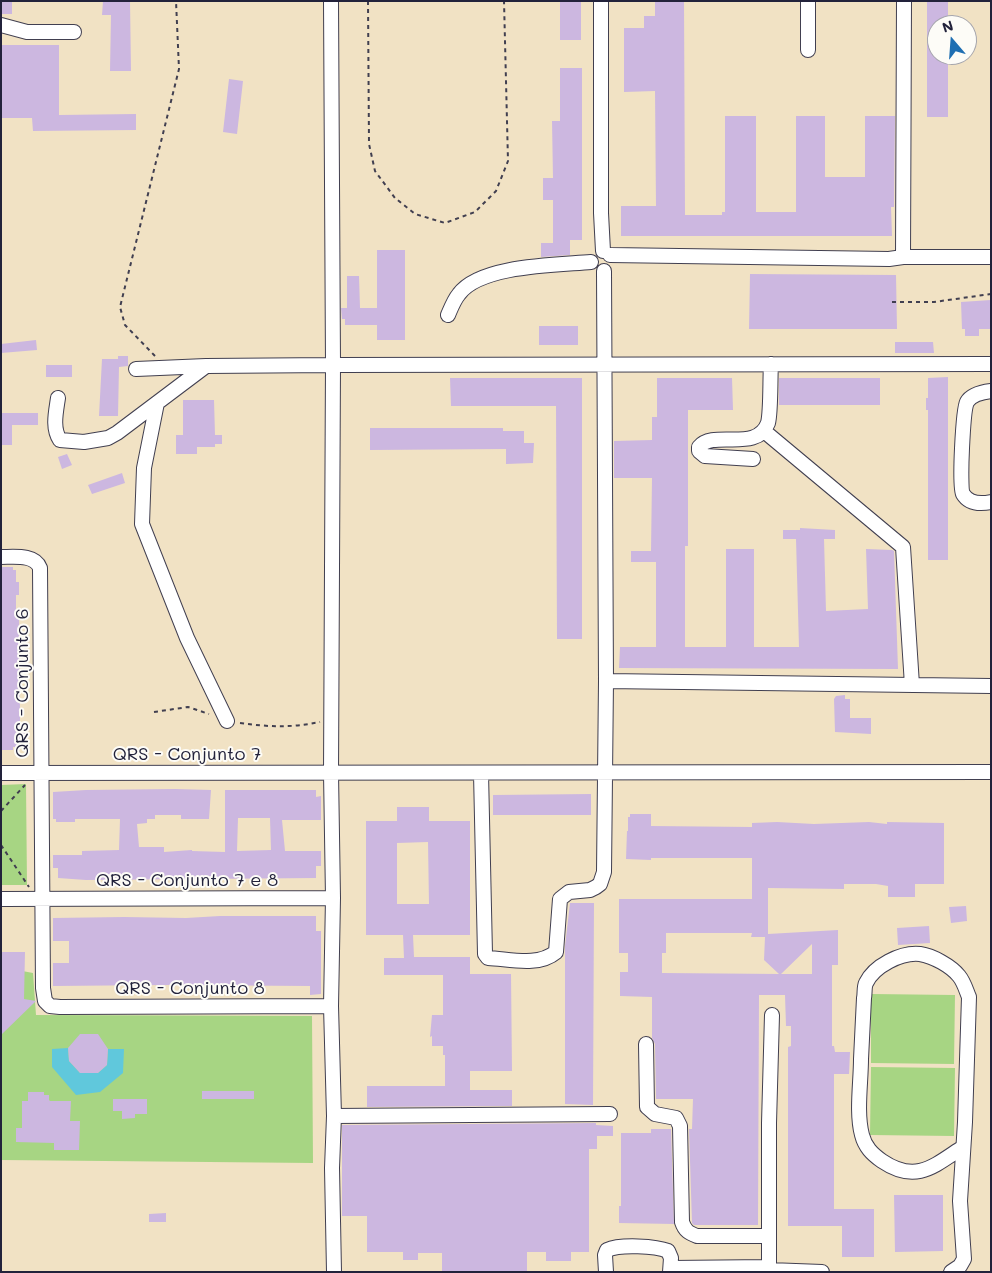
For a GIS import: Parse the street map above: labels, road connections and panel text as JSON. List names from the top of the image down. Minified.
{"streets":{"street":["QRS - Conjunto 6","QRS - Conjunto 7","QRS - Conjunto 7 e 8","QRS - Conjunto 8"]},"crossings":[["QRS - Conjunto 6","QRS - Conjunto 7"],["QRS - Conjunto 7 e 8","QRS - Conjunto 8"]],"north":"top"}
